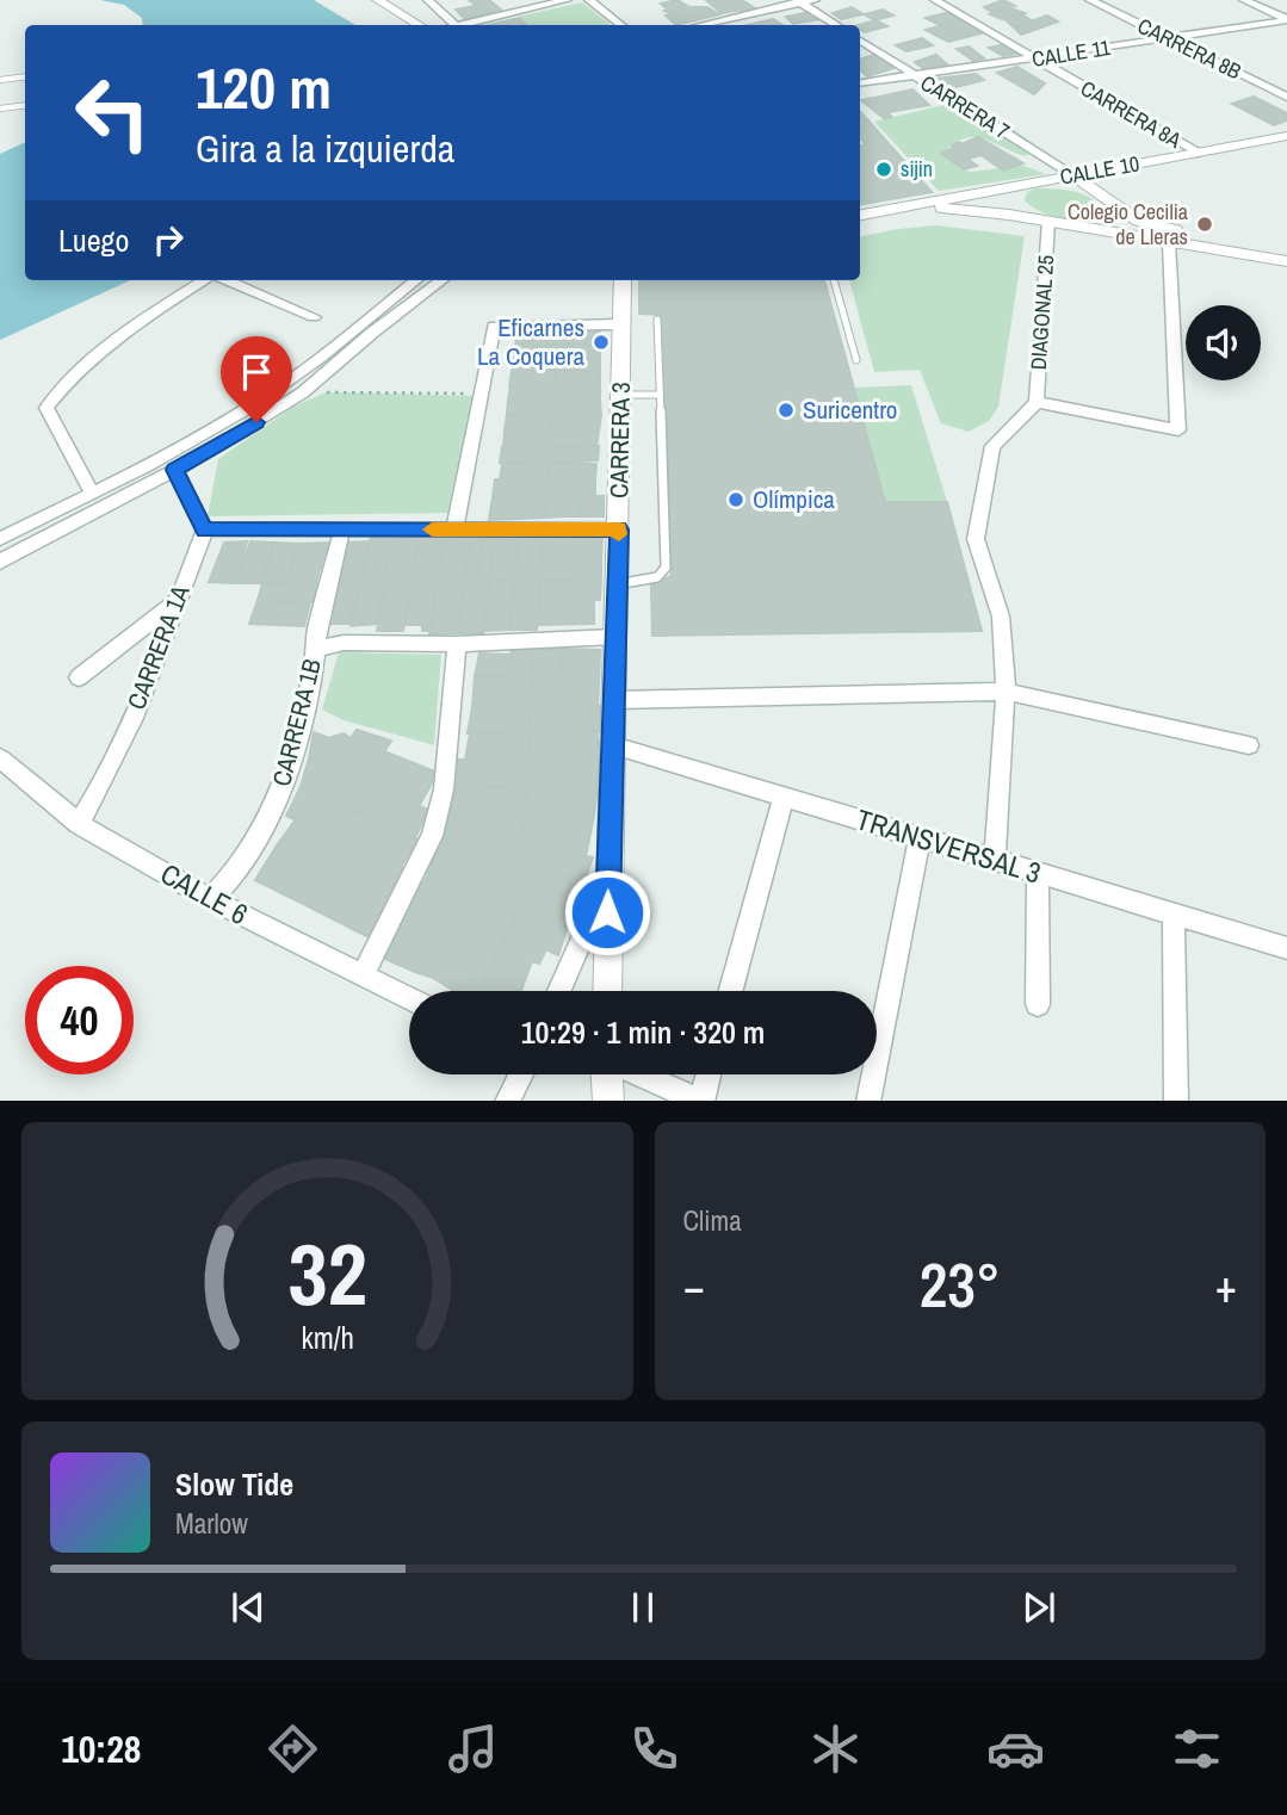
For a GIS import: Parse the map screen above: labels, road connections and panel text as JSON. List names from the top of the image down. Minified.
{"streets":{"street":["CARRERA 8B","CALLE 11","CARRERA 7","CARRERA 8A","CALLE 10","DIAGONAL 25","CARRERA 3","CARRERA 1A","CARRERA 1B","TRANSVERSAL 3","CALLE 6"]},"crossings":[["CARRERA 8B","CALLE 11"],["CALLE 11","CARRERA 7"],["CALLE 11","CARRERA 8A"],["CARRERA 7","CALLE 10"],["CARRERA 8A","CALLE 10"],["CALLE 10","DIAGONAL 25"],["CARRERA 3","TRANSVERSAL 3"],["CARRERA 1A","CALLE 6"],["CARRERA 1B","CALLE 6"]],"places":["sijin","Colegio Cecilia de Lleras","Eficarnes La Coquera","Suricentro","Olímpica"],"page":{"turn":["120 m","Gira a la izquierda"],"then":"Luego","limit":"40","trip":"10:29 · 1 min · 320 m","tile":"Clima","heat":["−","23°","+"],"song":["Slow Tide","Marlow"],"tabs":"10:28","gauge":["32","km/h"]}}
